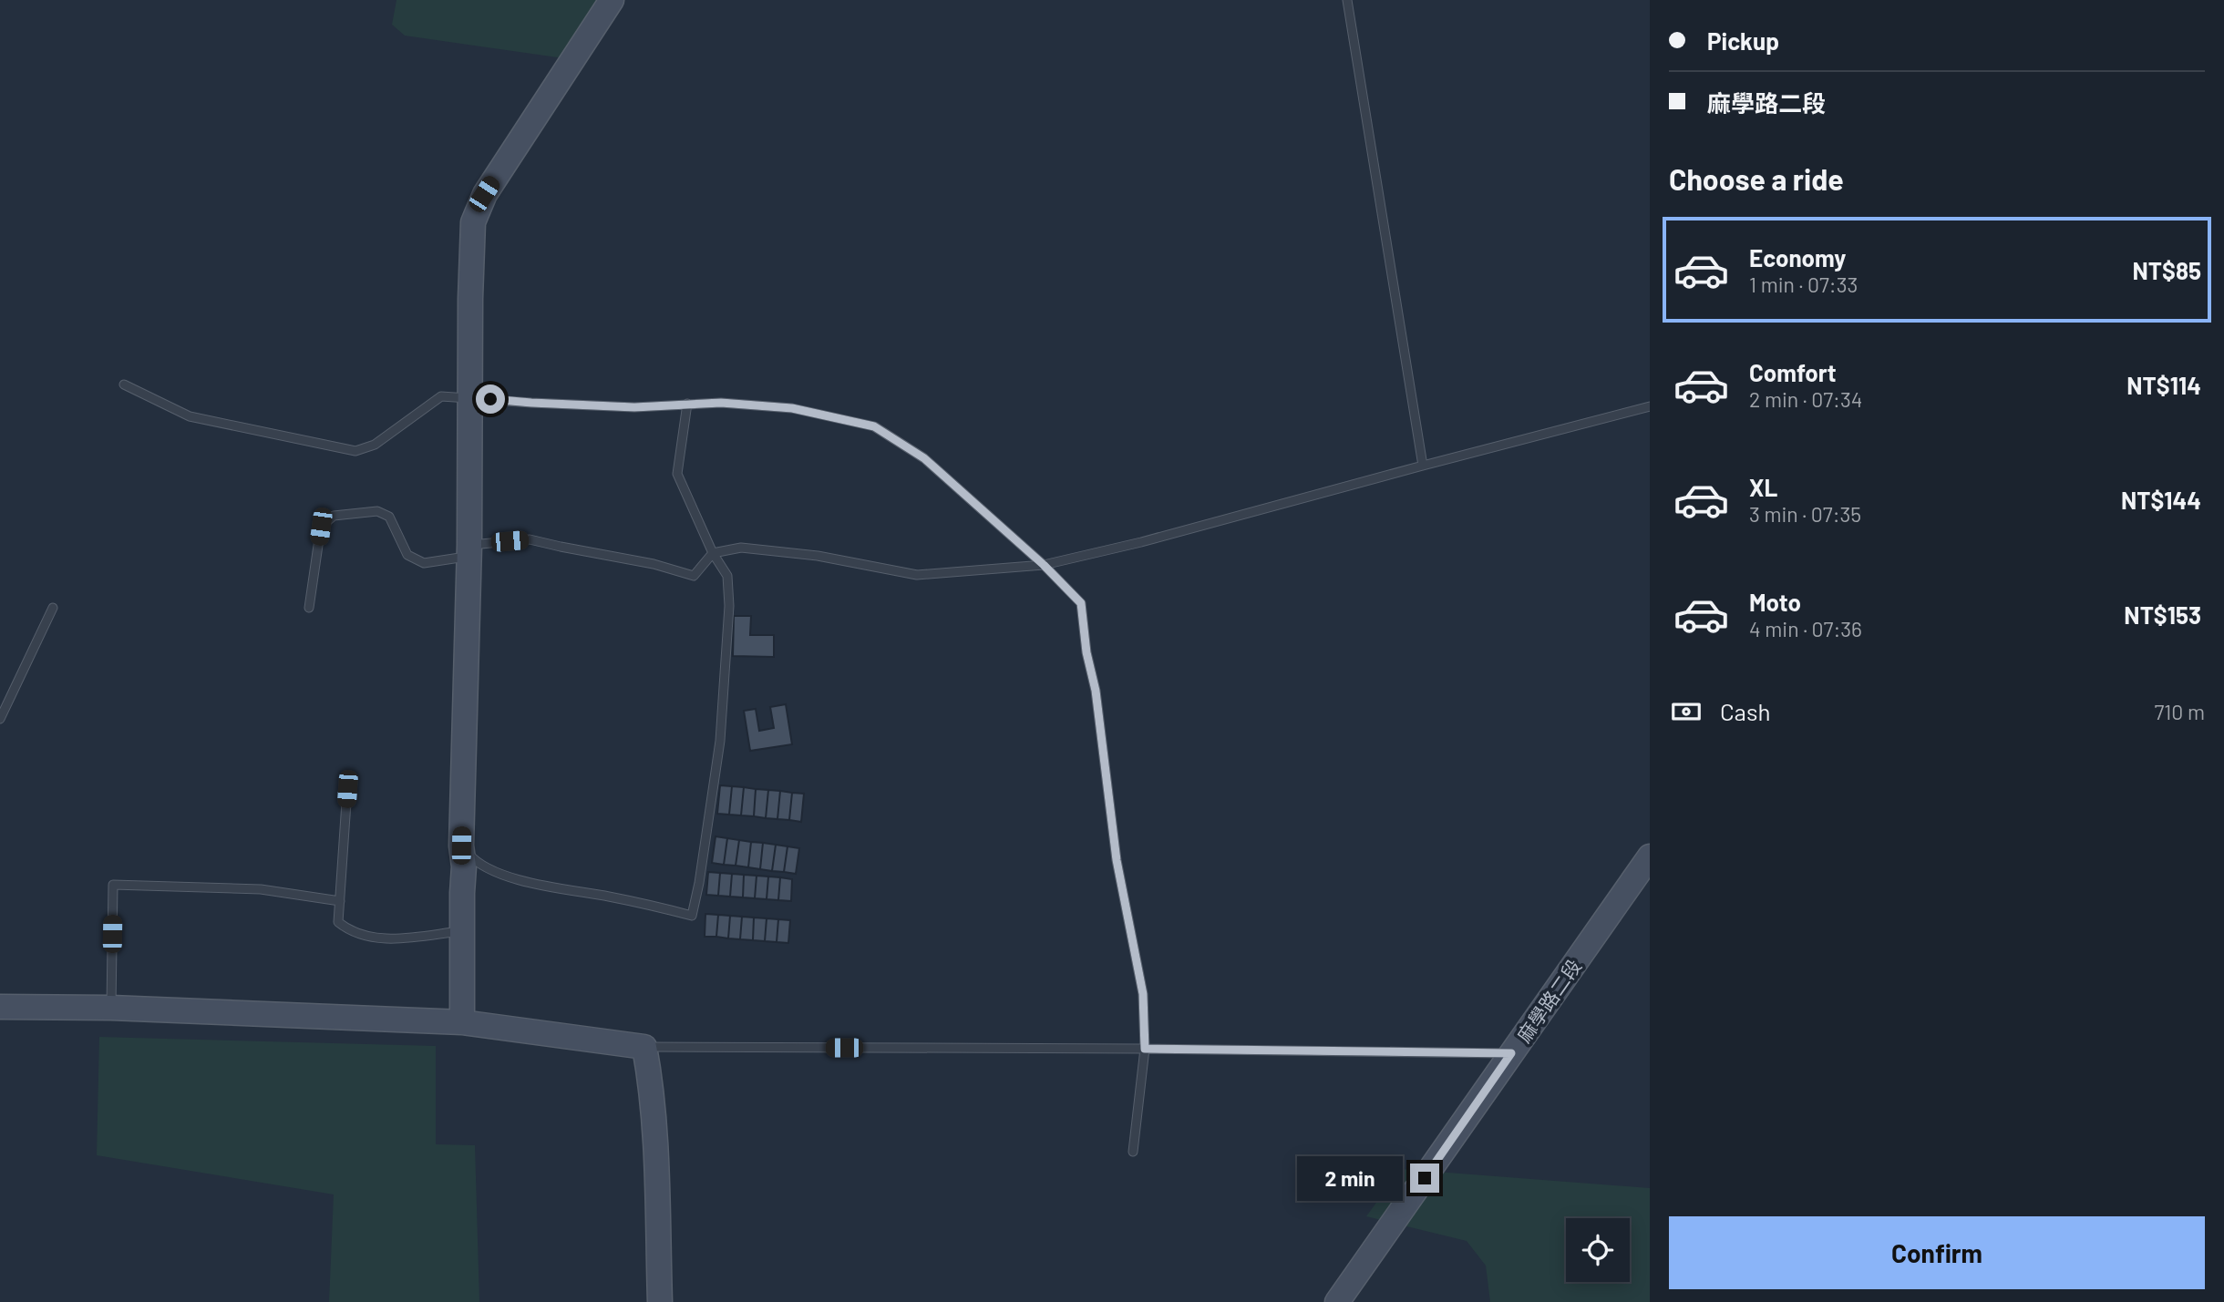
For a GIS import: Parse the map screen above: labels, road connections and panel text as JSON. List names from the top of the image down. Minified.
{"streets":{"street":["麻學路二段"]},"page":{"banner":["Pickup","麻學路二段"],"heading":"Choose a ride","list":[{"name":"Economy","note":"1 min · 07:33","value":"NT$85"},{"name":"Comfort","note":"2 min · 07:34","value":"NT$114"},{"name":"XL","note":"3 min · 07:35","value":"NT$144"},{"name":"Moto","note":"4 min · 07:36","value":"NT$153"}],"pay":["Cash","710 m"],"bubble":"2 min","buttons":"Confirm"}}
